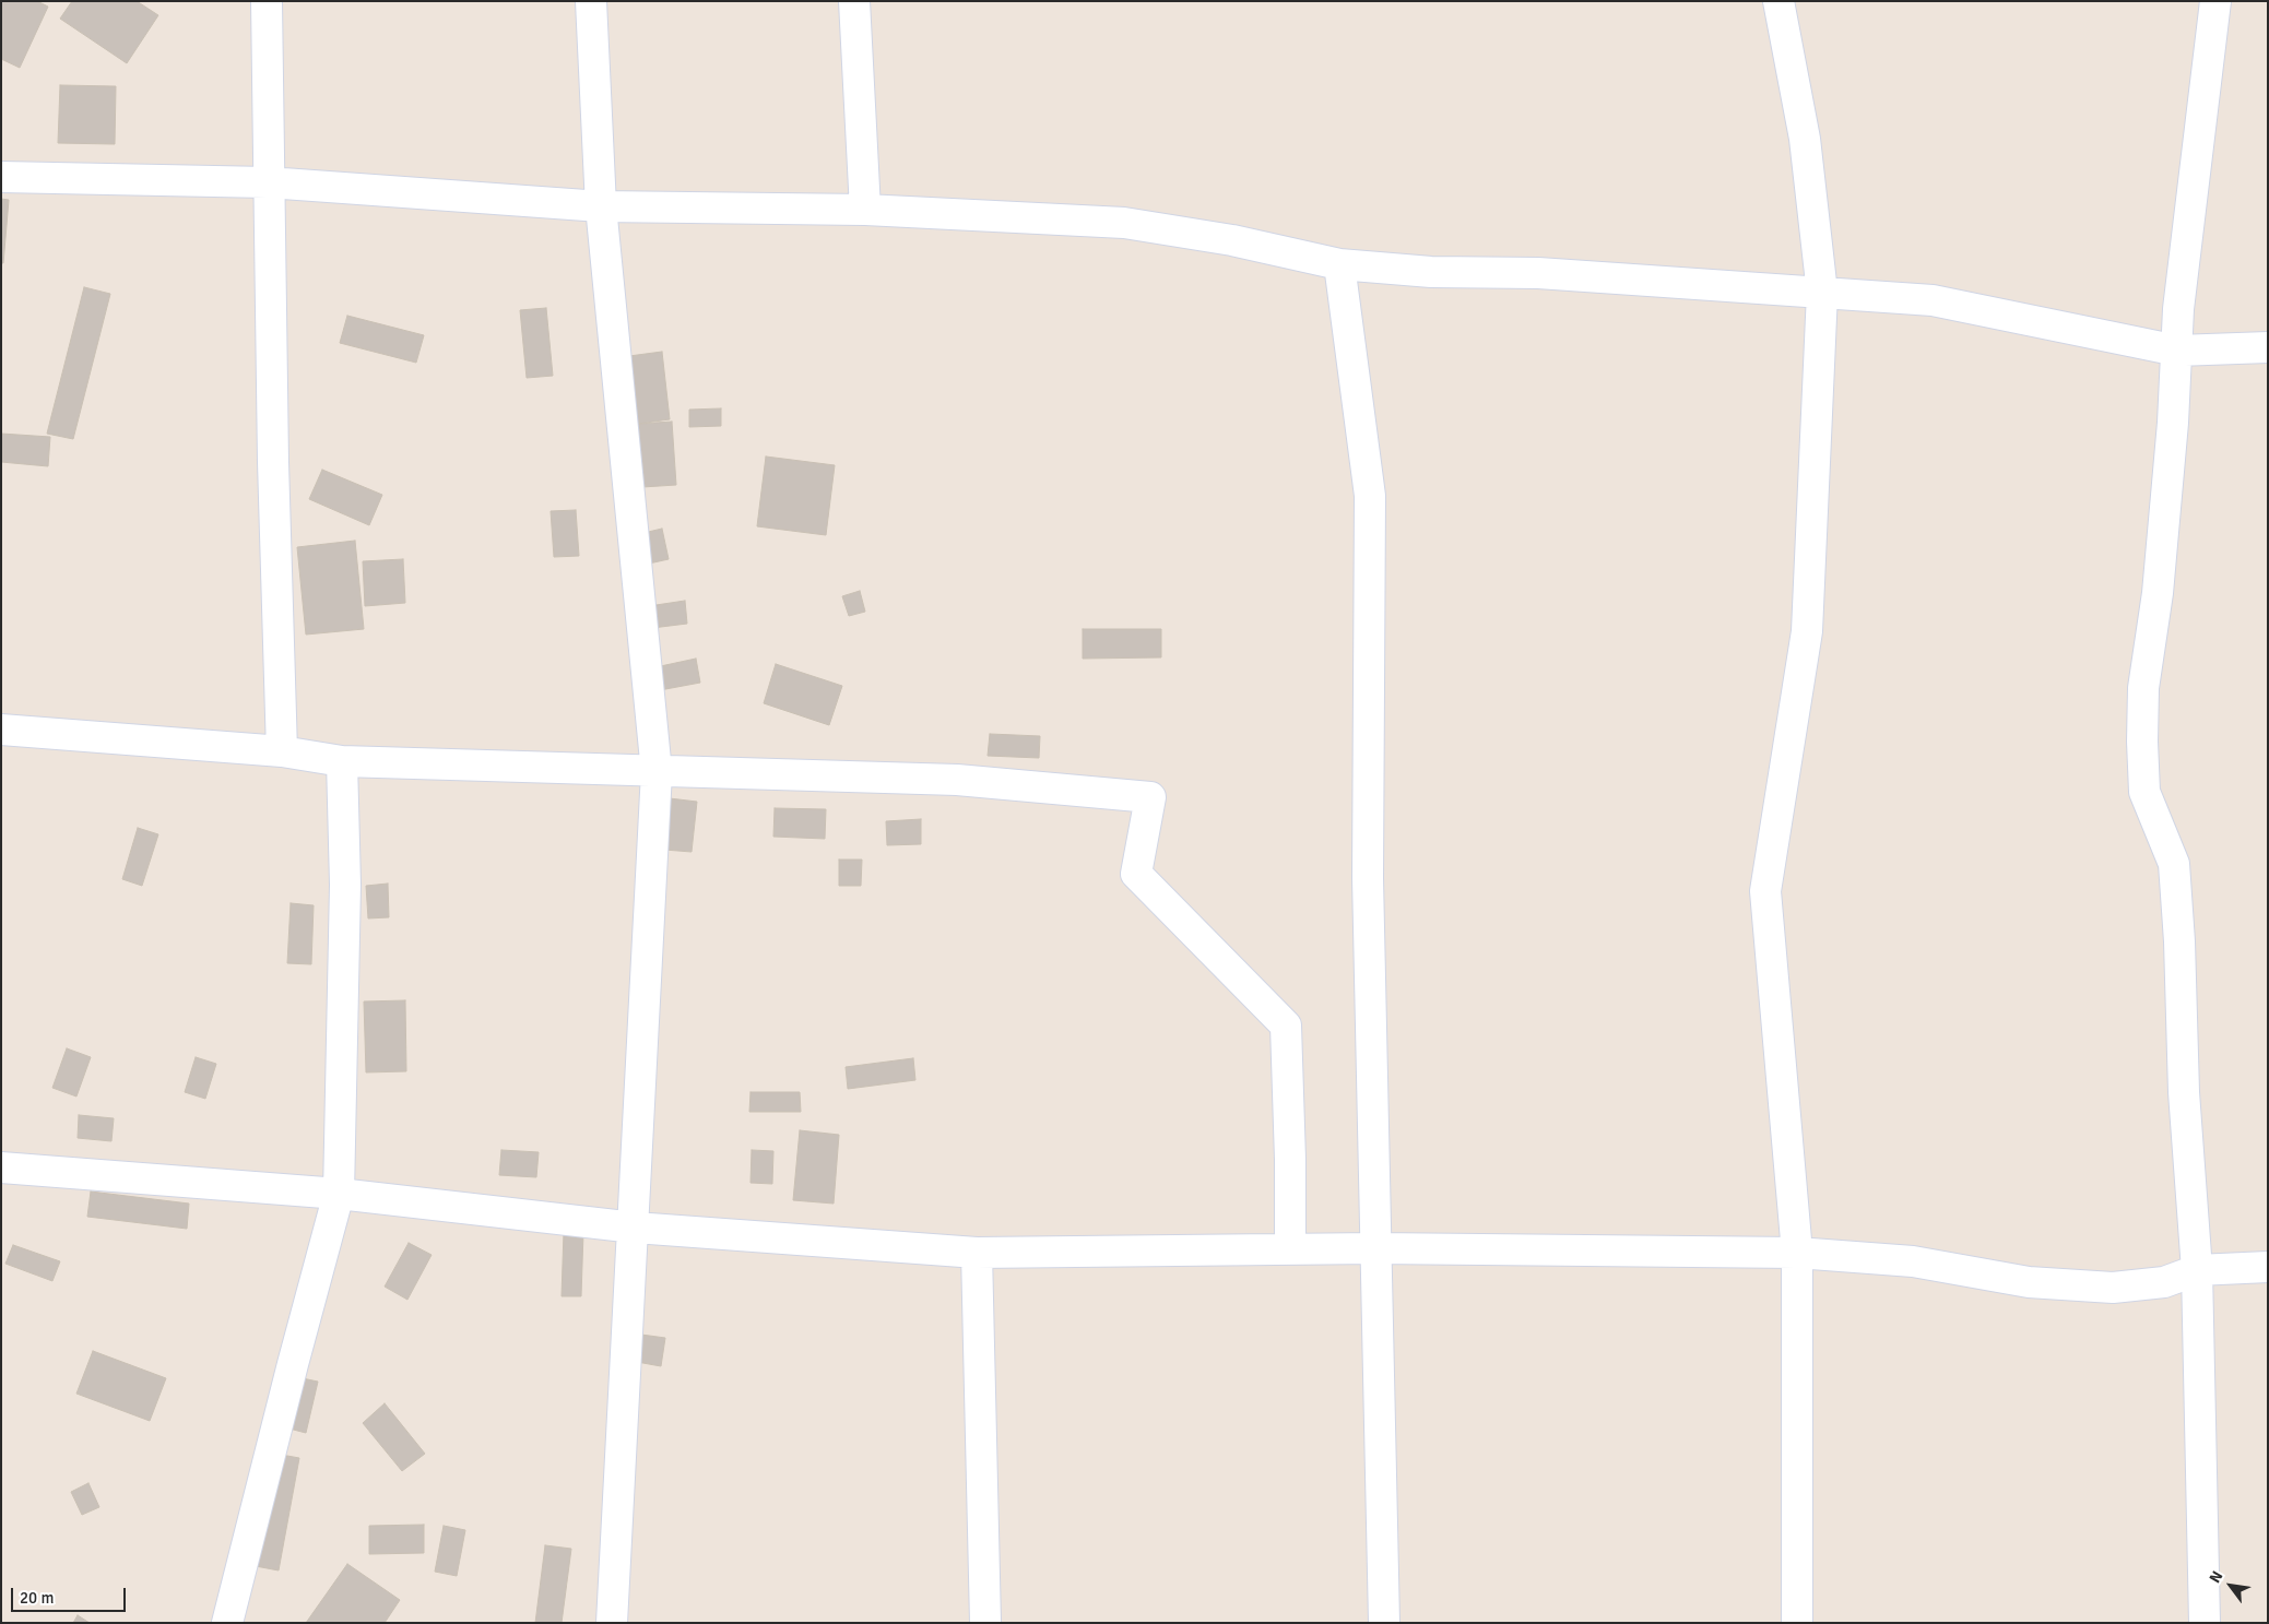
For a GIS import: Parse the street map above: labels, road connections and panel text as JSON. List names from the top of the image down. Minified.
{"scale_bar":"20 m","north":"top left"}
